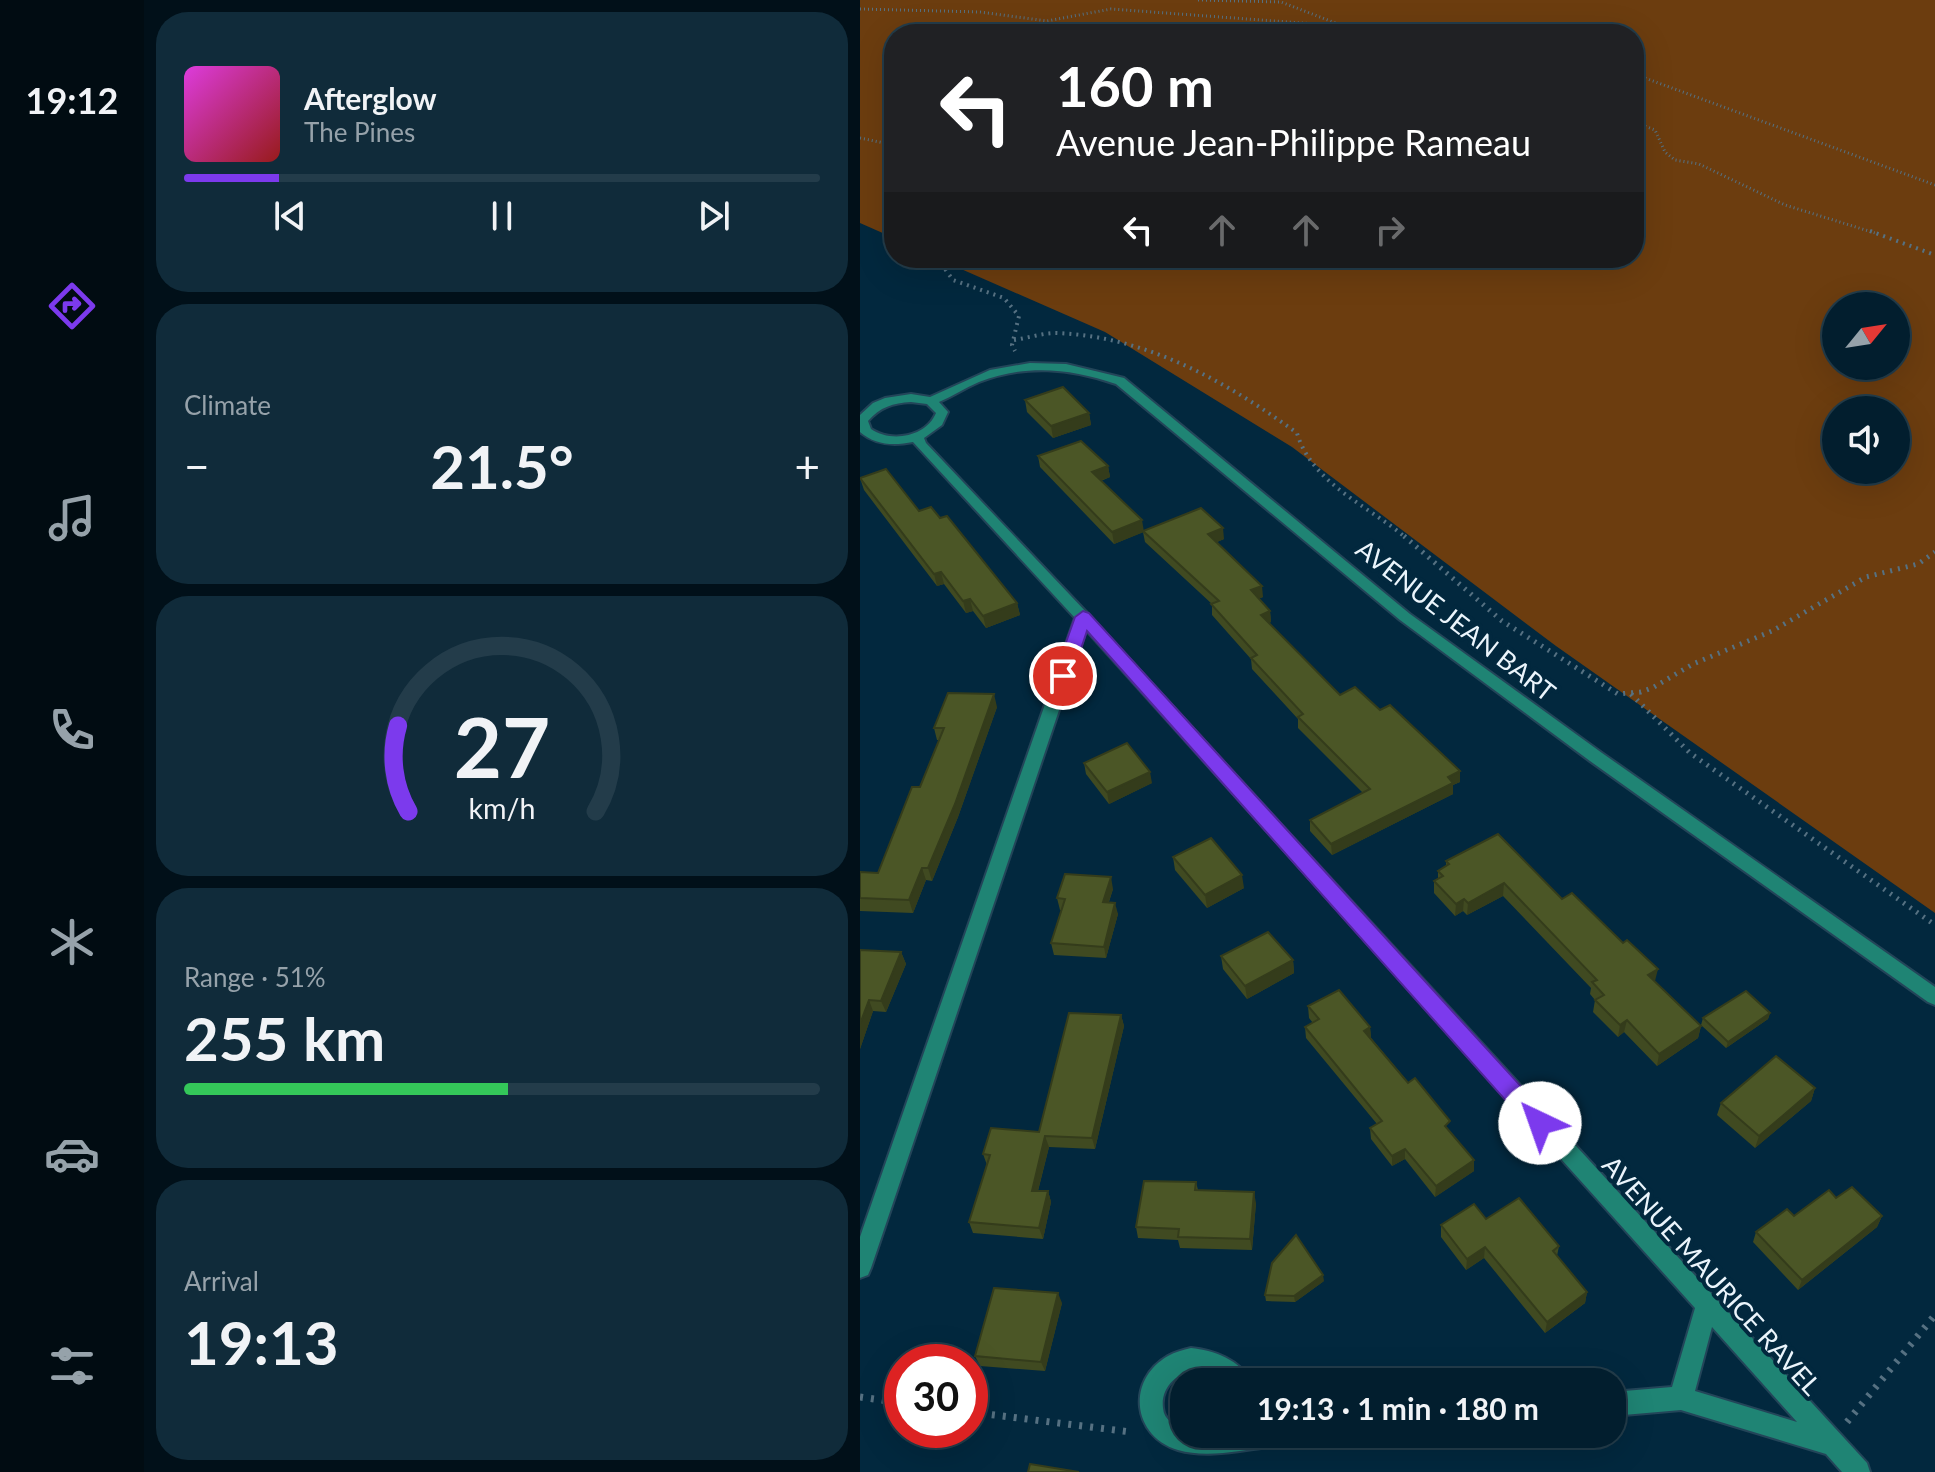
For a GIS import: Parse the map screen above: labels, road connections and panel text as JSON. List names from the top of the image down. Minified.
{"streets":{"street":["AVENUE JEAN BART","AVENUE MAURICE RAVEL"]},"north":"top right","page":{"tabs":"19:12","turn":["160 m","Avenue Jean-Philippe Rameau"],"song":["Afterglow","The Pines"],"tile":["Climate",["Range · 51%","255 km"],["Arrival","19:13"]],"heat":["−","21.5°","+"],"limit":"30","trip":"19:13 · 1 min · 180 m","gauge":["27","km/h"]}}
